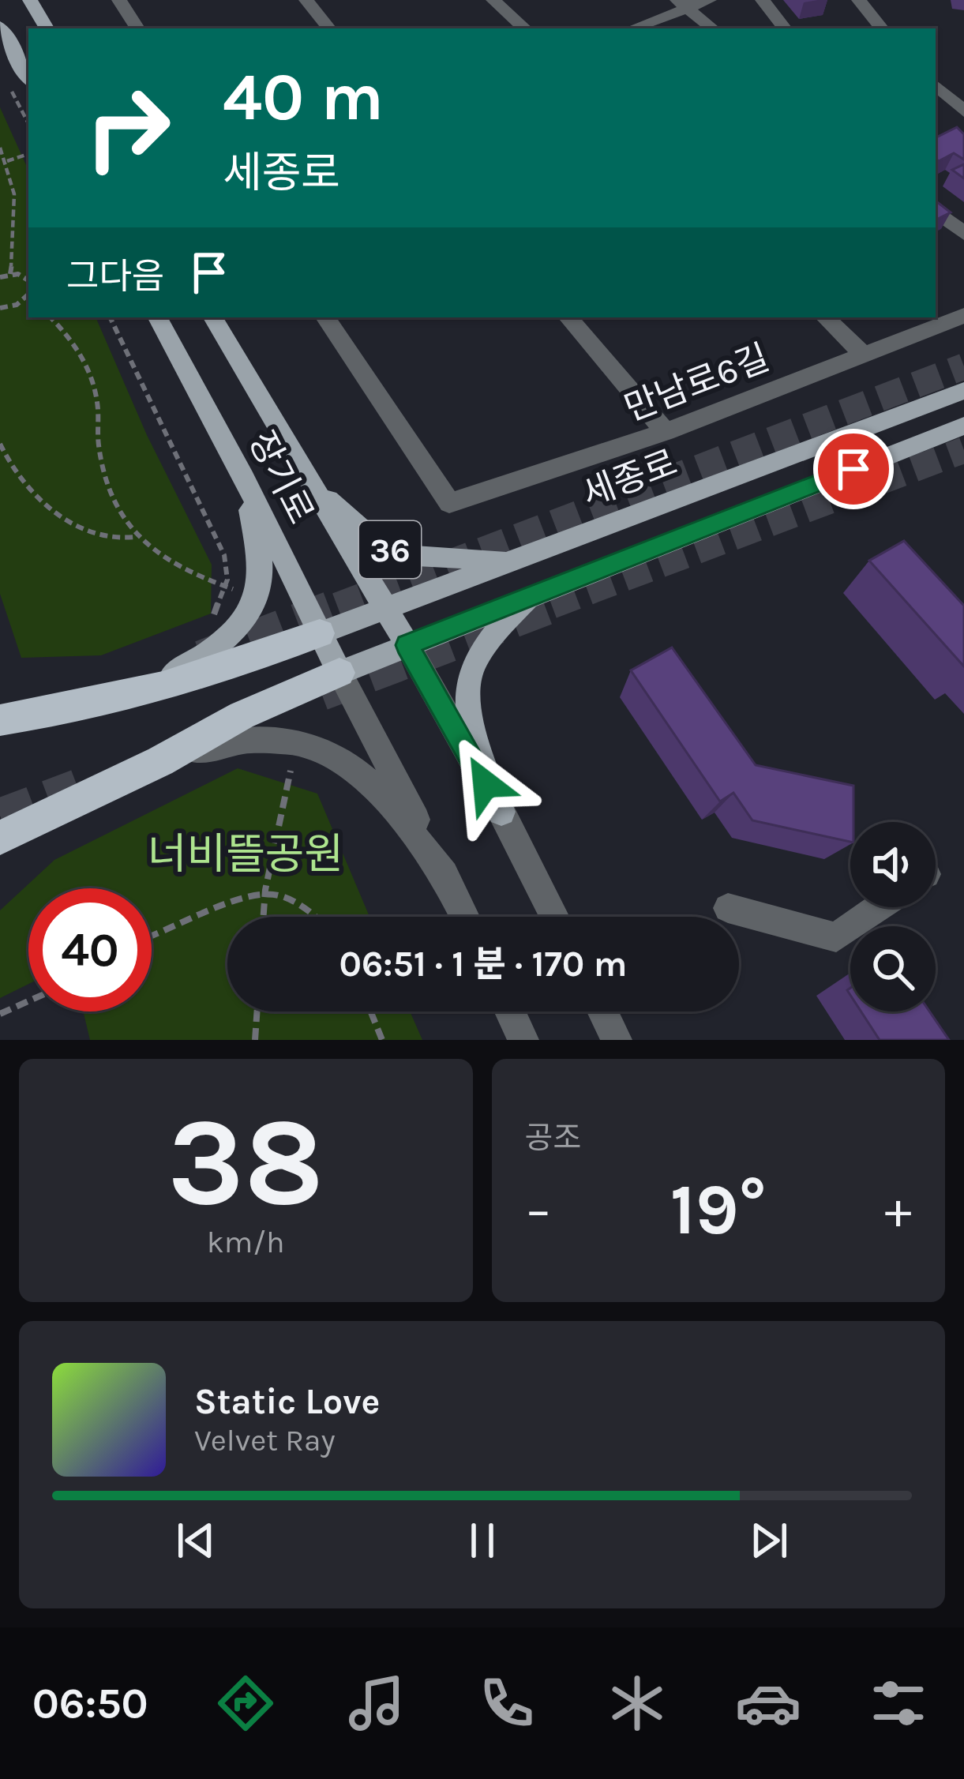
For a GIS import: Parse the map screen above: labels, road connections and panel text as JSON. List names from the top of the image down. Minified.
{"streets":{"main road":["장기로","세종로","36"],"street":["만남로6길"]},"crossings":[["장기로","세종로"],["장기로","36"],["세종로","36"]],"parks":["너비뜰공원"],"page":{"turn":["40 m","세종로"],"then":"그다음","limit":"40","trip":"06:51 · 1 분 · 170 m","tile":[["38","km/h"],"공조"],"heat":["−","19°","+"],"song":["Static Love","Velvet Ray"],"tabs":"06:50"}}
